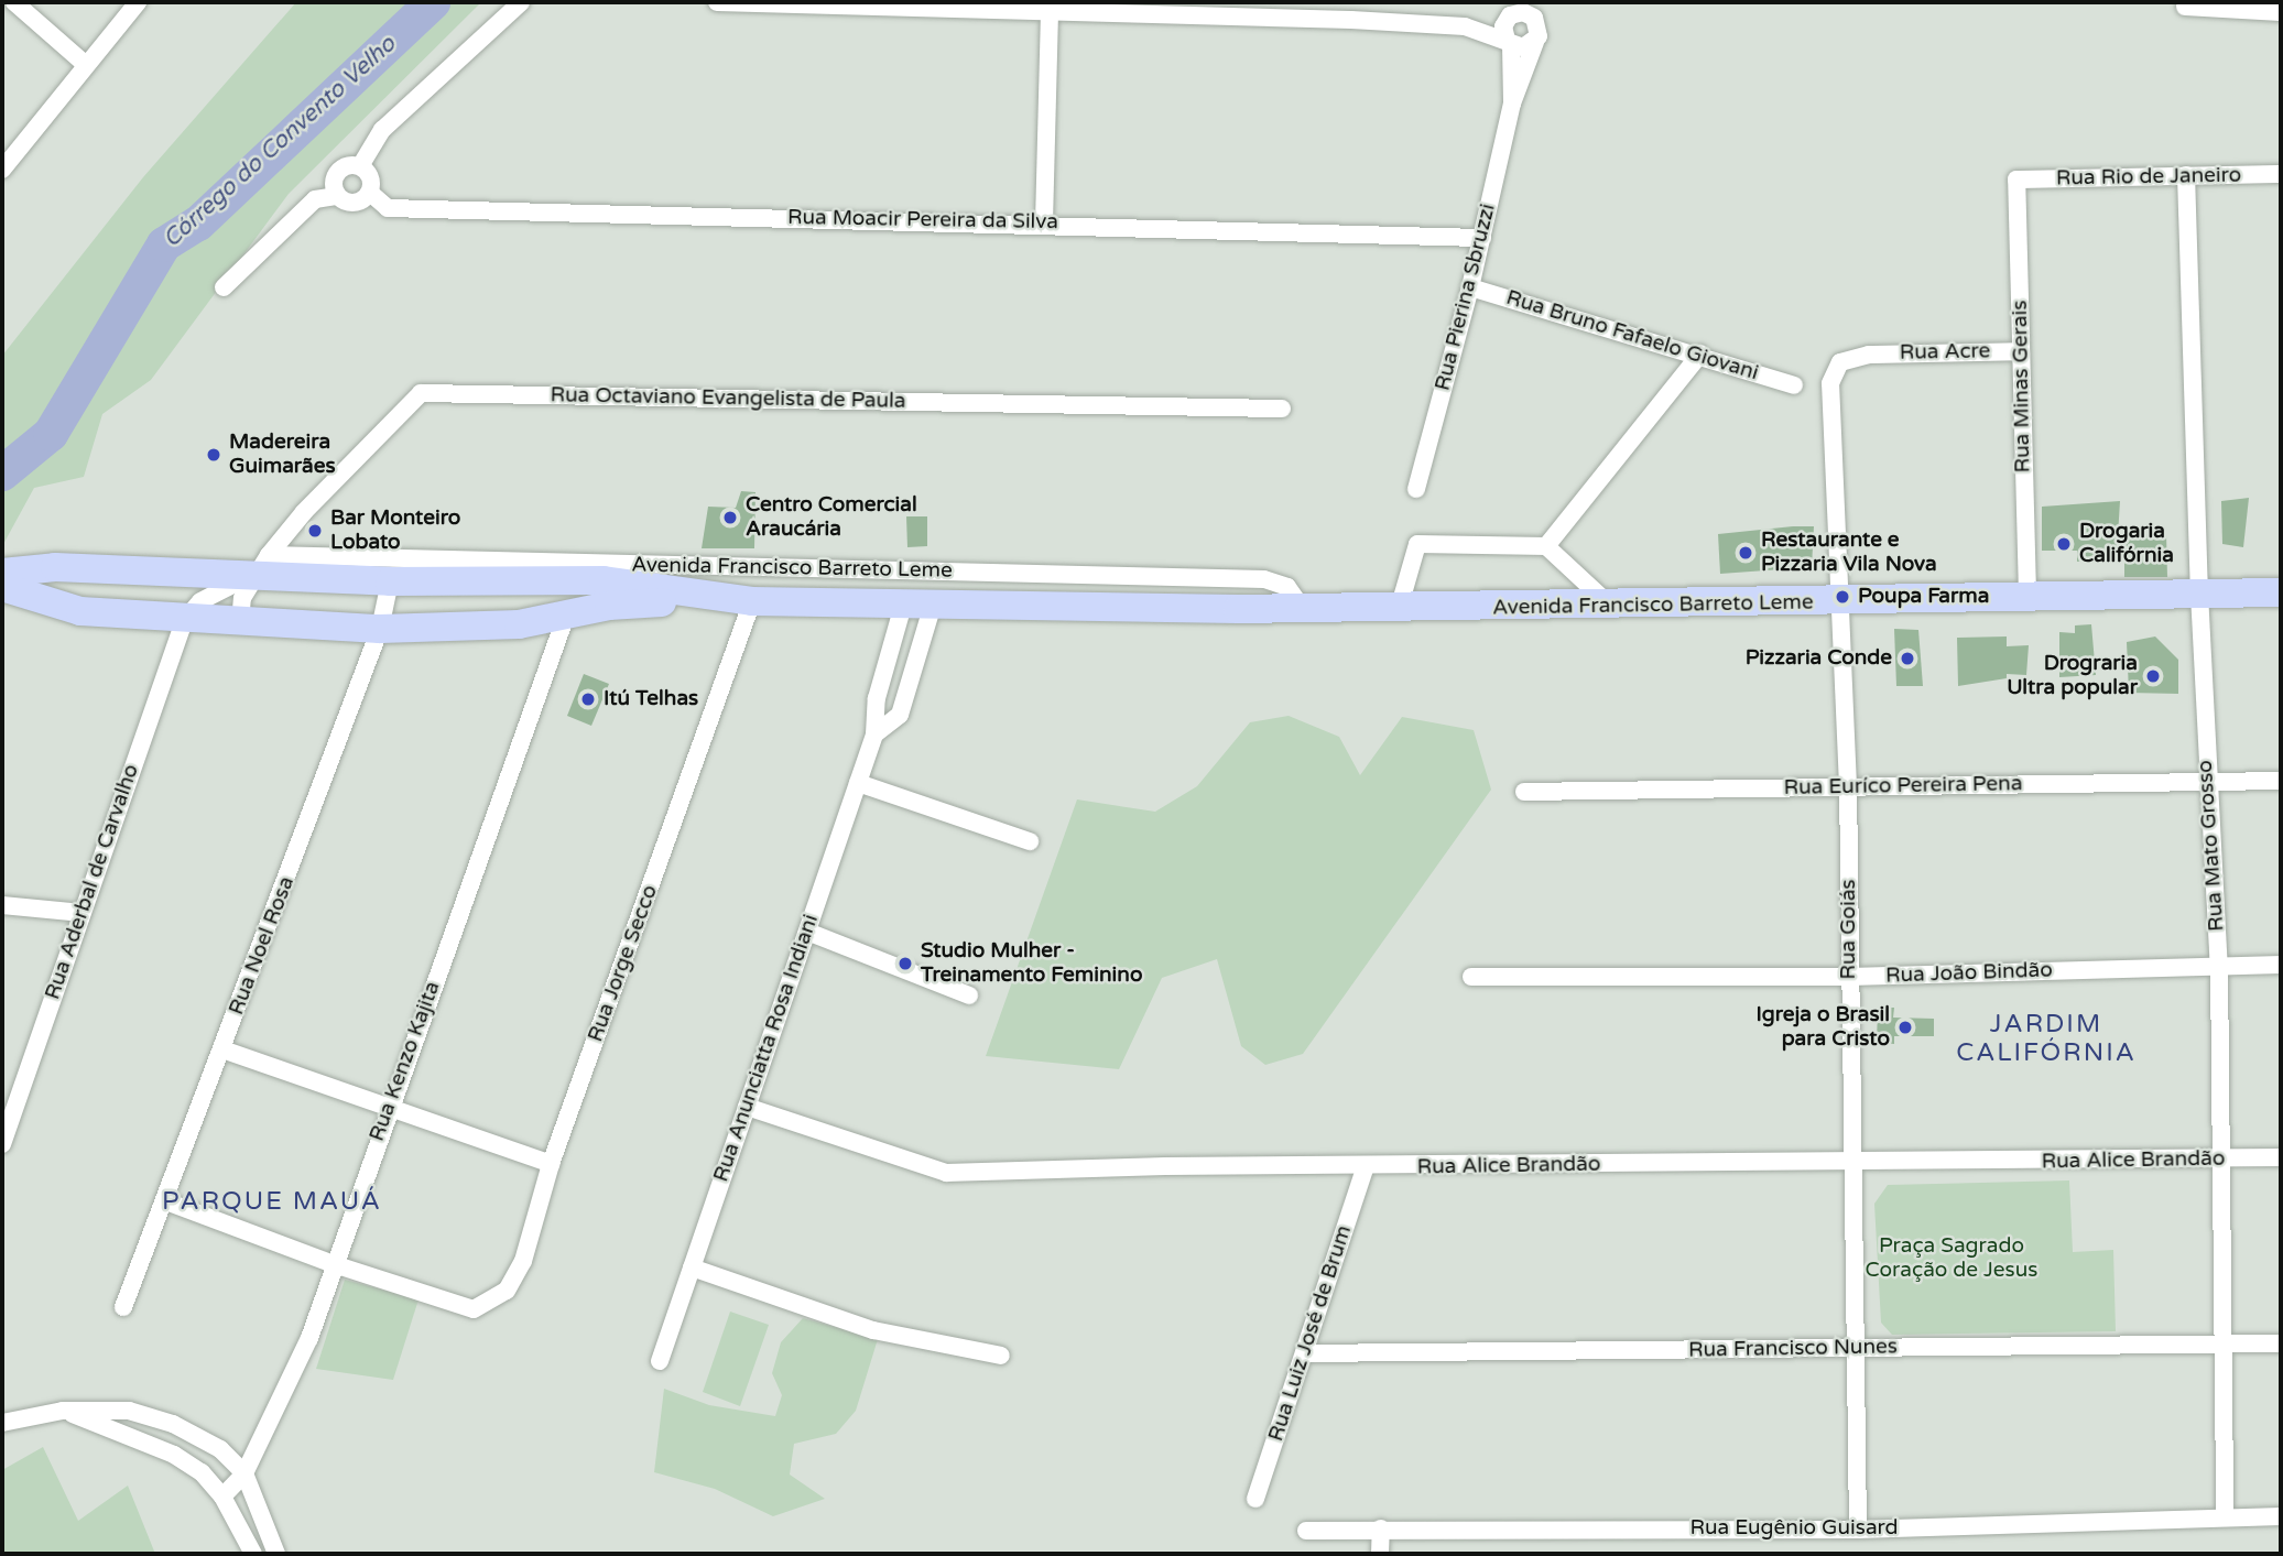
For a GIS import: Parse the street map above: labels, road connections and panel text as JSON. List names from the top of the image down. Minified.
{"streets":{"main road":["Avenida Francisco Barreto Leme"],"street":["Rua Rio de Janeiro","Rua Moacir Pereira da Silva","Rua Pierina Sbruzzi","Rua Bruno Fafaelo Giovani","Rua Acre","Rua Minas Gerais","Rua Octaviano Evangelista de Paula","Rua Euríco Pereira Pena","Rua Mato Grosso","Rua Aderbal de Carvalho","Rua Goiás","Rua Noel Rosa","Rua Jorge Secco","Rua João Bindão","Rua Anunciatta Rosa Indiani","Rua Kenzo Kajita","Rua Alice Brandão","Rua Luiz José de Brum","Rua Francisco Nunes","Rua Eugênio Guisard"]},"crossings":[["Rua Rio de Janeiro","Rua Minas Gerais"],["Rua Rio de Janeiro","Rua Mato Grosso"],["Rua Moacir Pereira da Silva","Rua Pierina Sbruzzi"],["Rua Pierina Sbruzzi","Rua Bruno Fafaelo Giovani"],["Rua Acre","Rua Minas Gerais"],["Rua Acre","Rua Goiás"],["Rua Minas Gerais","Avenida Francisco Barreto Leme"],["Rua Octaviano Evangelista de Paula","Avenida Francisco Barreto Leme"],["Avenida Francisco Barreto Leme","Rua Mato Grosso"],["Avenida Francisco Barreto Leme","Rua Aderbal de Carvalho"],["Avenida Francisco Barreto Leme","Rua Goiás"],["Avenida Francisco Barreto Leme","Rua Noel Rosa"],["Avenida Francisco Barreto Leme","Rua Jorge Secco"],["Avenida Francisco Barreto Leme","Rua Anunciatta Rosa Indiani"],["Avenida Francisco Barreto Leme","Rua Kenzo Kajita"],["Rua Euríco Pereira Pena","Rua Mato Grosso"],["Rua Euríco Pereira Pena","Rua Goiás"],["Rua Mato Grosso","Rua João Bindão"],["Rua Mato Grosso","Rua Alice Brandão"],["Rua Mato Grosso","Rua Francisco Nunes"],["Rua Mato Grosso","Rua Eugênio Guisard"],["Rua Goiás","Rua João Bindão"],["Rua Goiás","Rua Alice Brandão"],["Rua Goiás","Rua Francisco Nunes"],["Rua Goiás","Rua Eugênio Guisard"],["Rua Jorge Secco","Rua Kenzo Kajita"],["Rua Anunciatta Rosa Indiani","Rua Alice Brandão"],["Rua Alice Brandão","Rua Luiz José de Brum"],["Rua Luiz José de Brum","Rua Francisco Nunes"]],"districts":["JARDIM CALIFÓRNIA","PARQUE MAUÁ"],"water":["Córrego do Convento Velho"],"parks":["Praça Sagrado Coração de Jesus"],"places":["Madereira Guimarães","Centro Comercial Araucária","Bar Monteiro Lobato","Drogaria Califórnia","Restaurante e Pizzaria Vila Nova","Poupa Farma","Pizzaria Conde","Drograria Ultra popular","Itú Telhas","Studio Mulher - Treinamento Feminino","Igreja o Brasil para Cristo"]}
